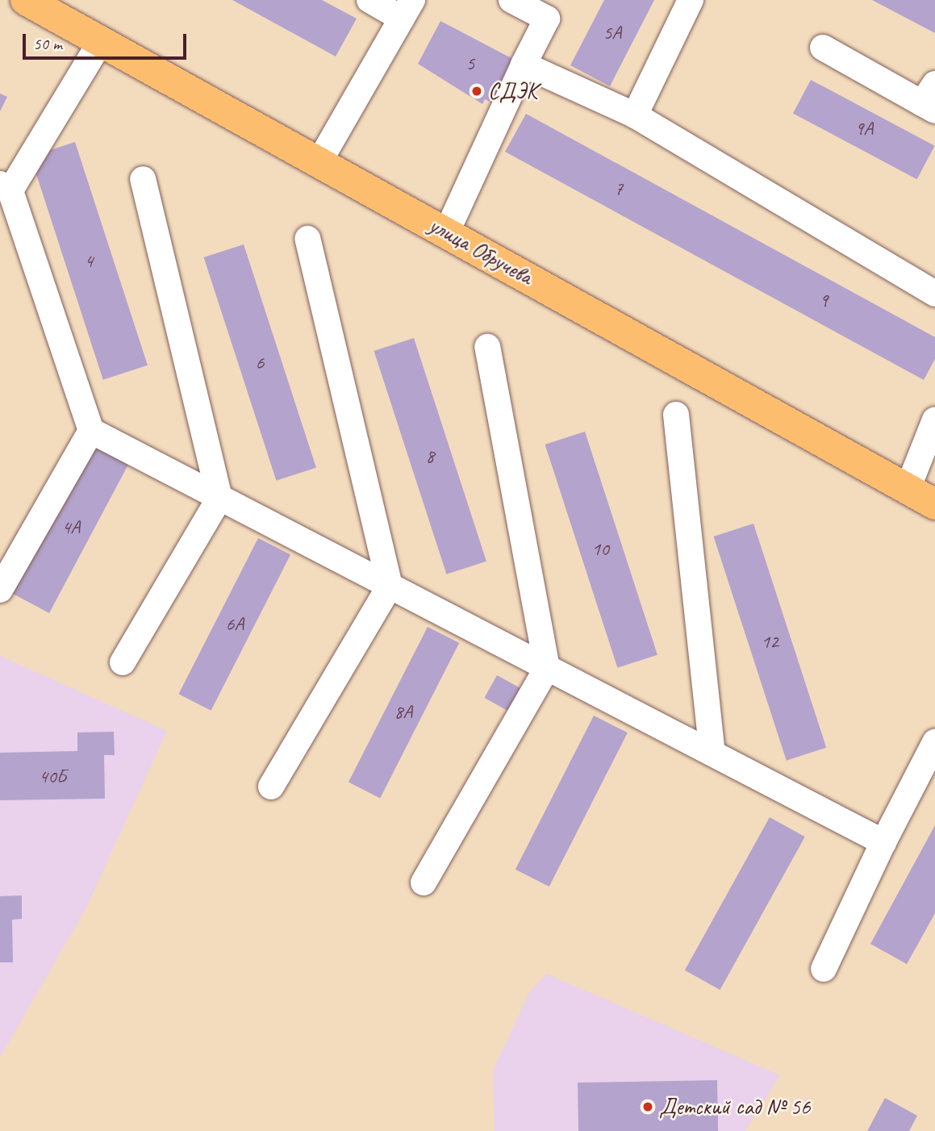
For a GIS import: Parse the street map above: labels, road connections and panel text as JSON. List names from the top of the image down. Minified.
{"streets":{"main road":["улица Обручева"]},"places":["СДЭК","Детский сад № 56"],"house_numbers":["5А","5","9А","7","4","9","6","8","4А","10","6А","12","8А","40Б"],"scale_bar":"50 m"}
